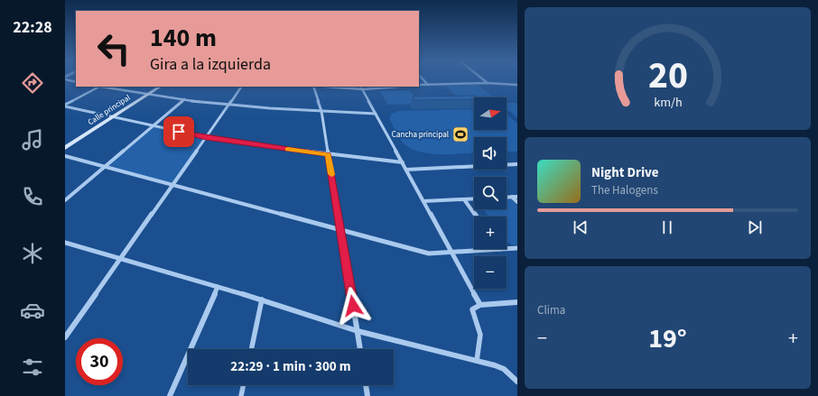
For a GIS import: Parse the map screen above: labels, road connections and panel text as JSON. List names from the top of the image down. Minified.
{"streets":{"main road":["Calle principal"]},"places":{"sports":["Cancha principal"]},"north":"right","page":{"tabs":"22:28","turn":["140 m","Gira a la izquierda"],"map_buttons":["+","−"],"song":["Night Drive","The Halogens"],"tile":"Clima","heat":["−","19°","+"],"limit":"30","trip":"22:29 · 1 min · 300 m","gauge":["20","km/h"]}}
